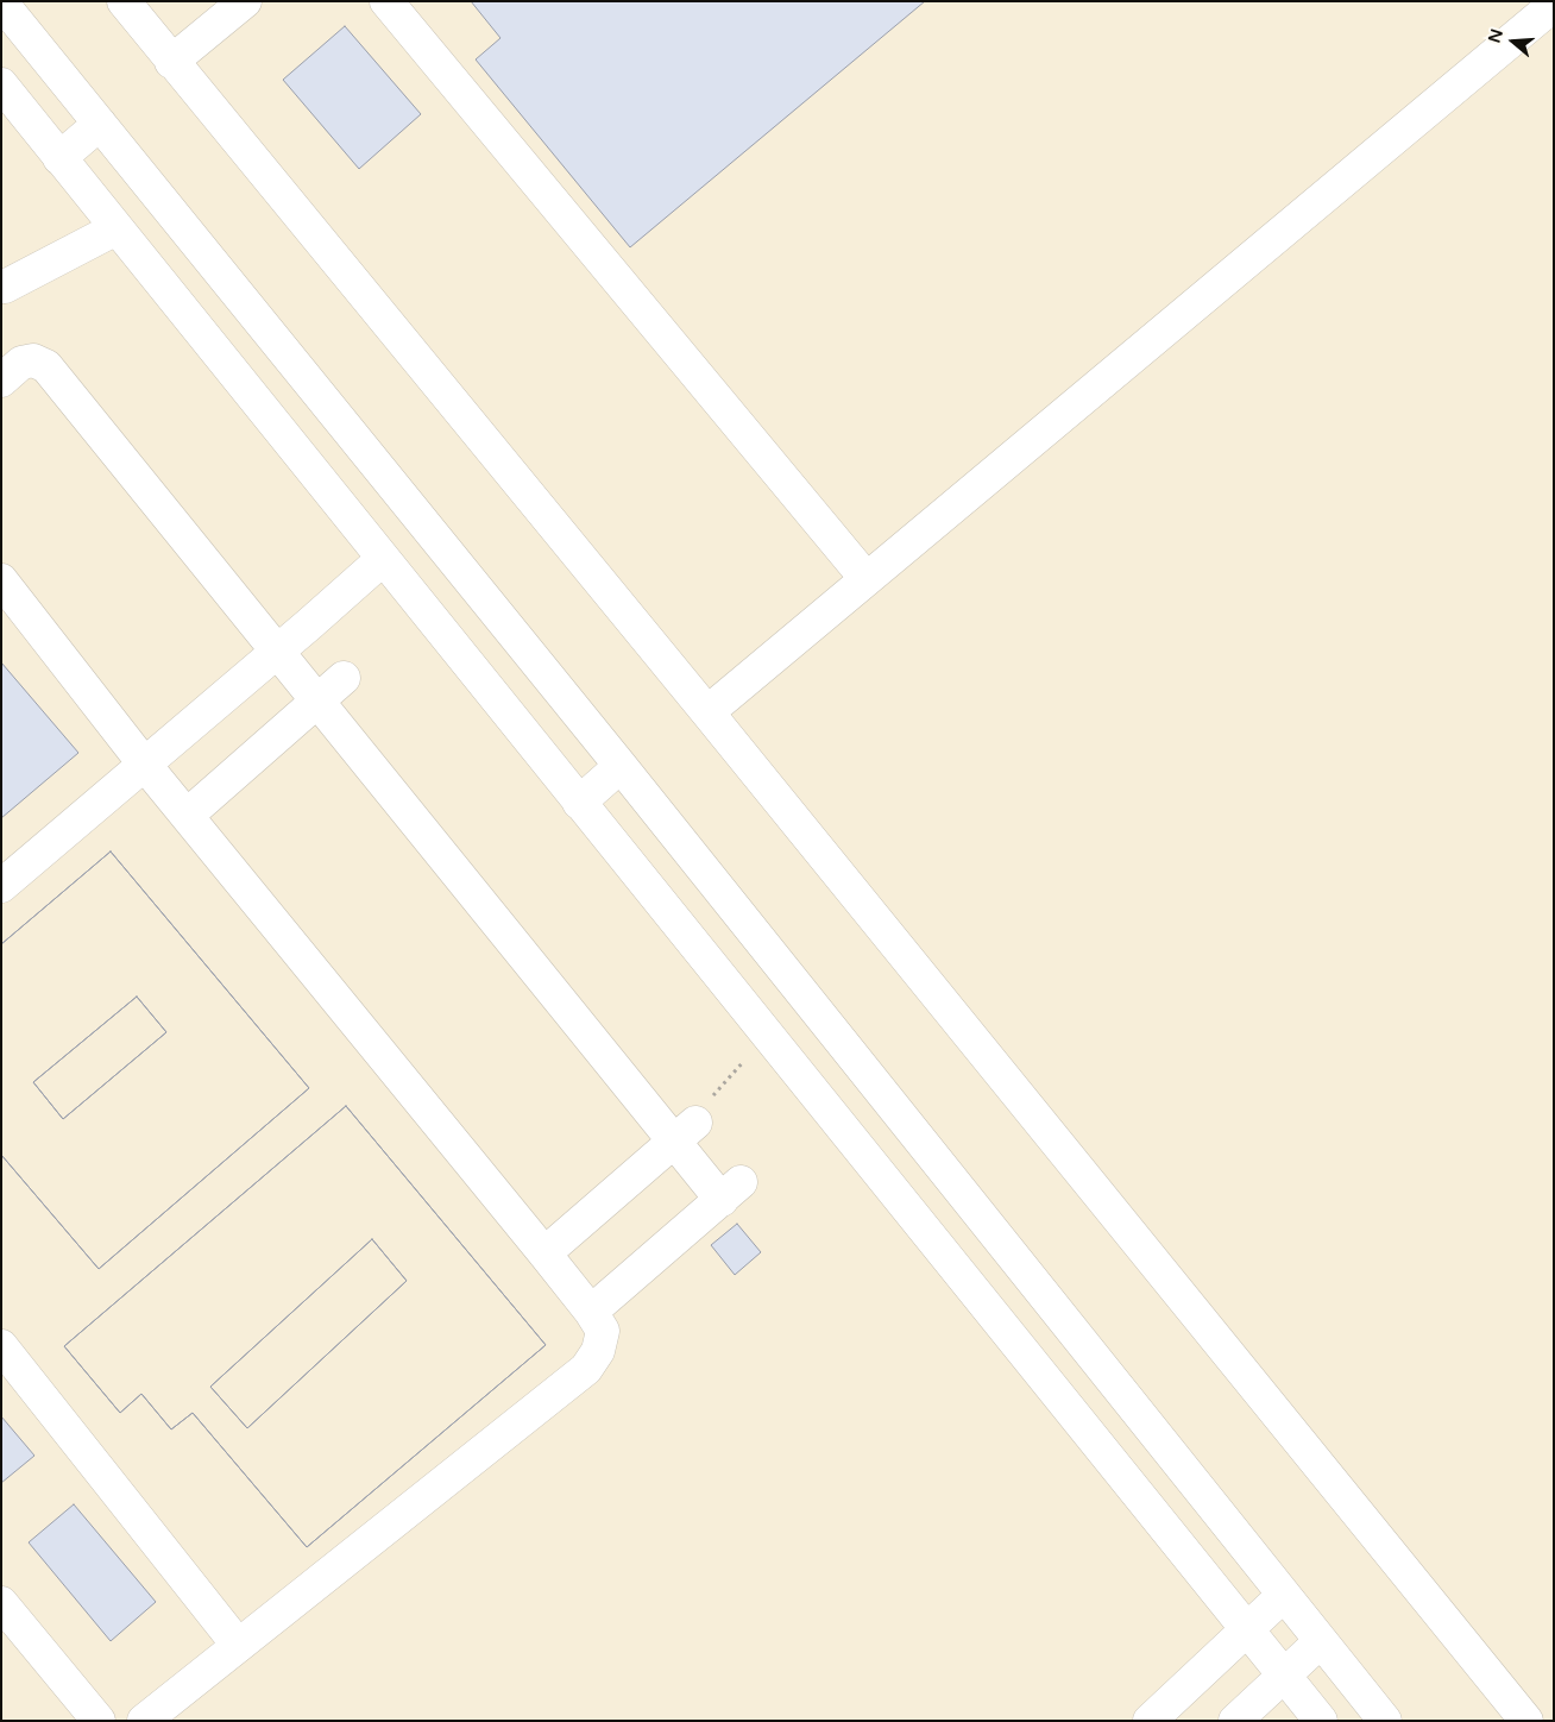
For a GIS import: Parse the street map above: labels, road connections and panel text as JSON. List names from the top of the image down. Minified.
{"north":"left"}
